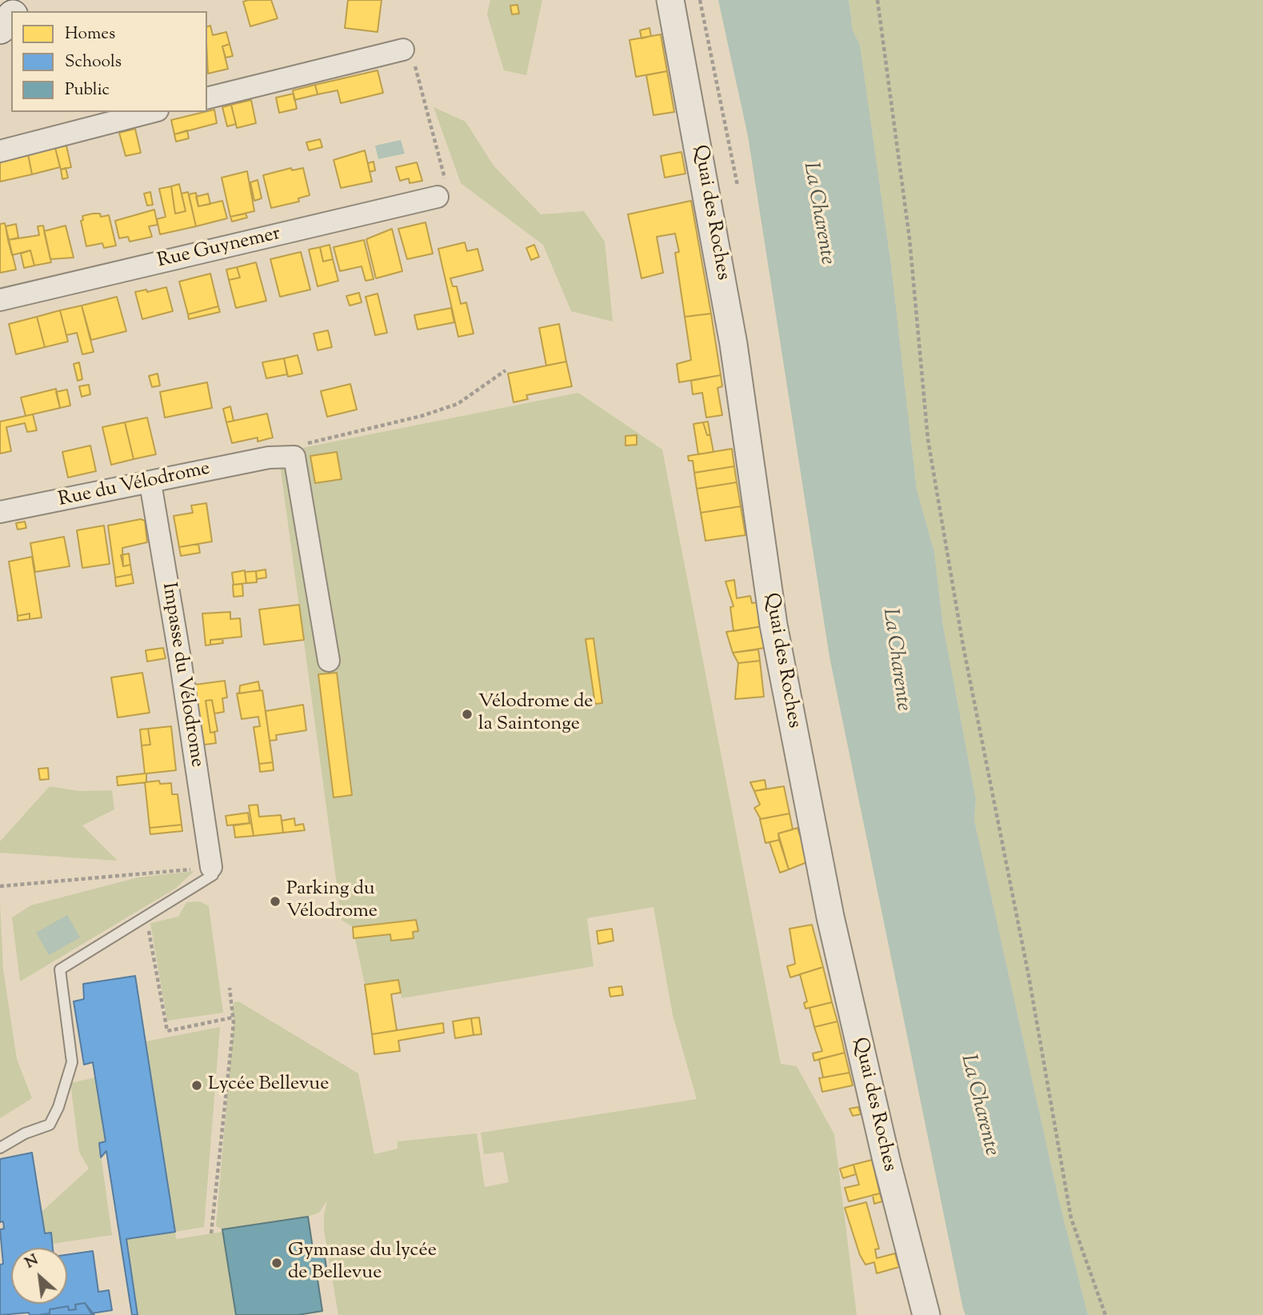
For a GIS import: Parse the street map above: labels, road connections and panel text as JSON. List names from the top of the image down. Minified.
{"streets":{"street":["Quai des Roches","Rue Guynemer","Rue du Vélodrome","Impasse du Vélodrome"]},"crossings":[["Rue du Vélodrome","Impasse du Vélodrome"]],"water":["La Charente"],"places":["Vélodrome de la Saintonge","Parking du Vélodrome","Lycée Bellevue","Gymnase du lycée de Bellevue"],"legend":["Homes","Schools","Public"],"north":"top left"}
